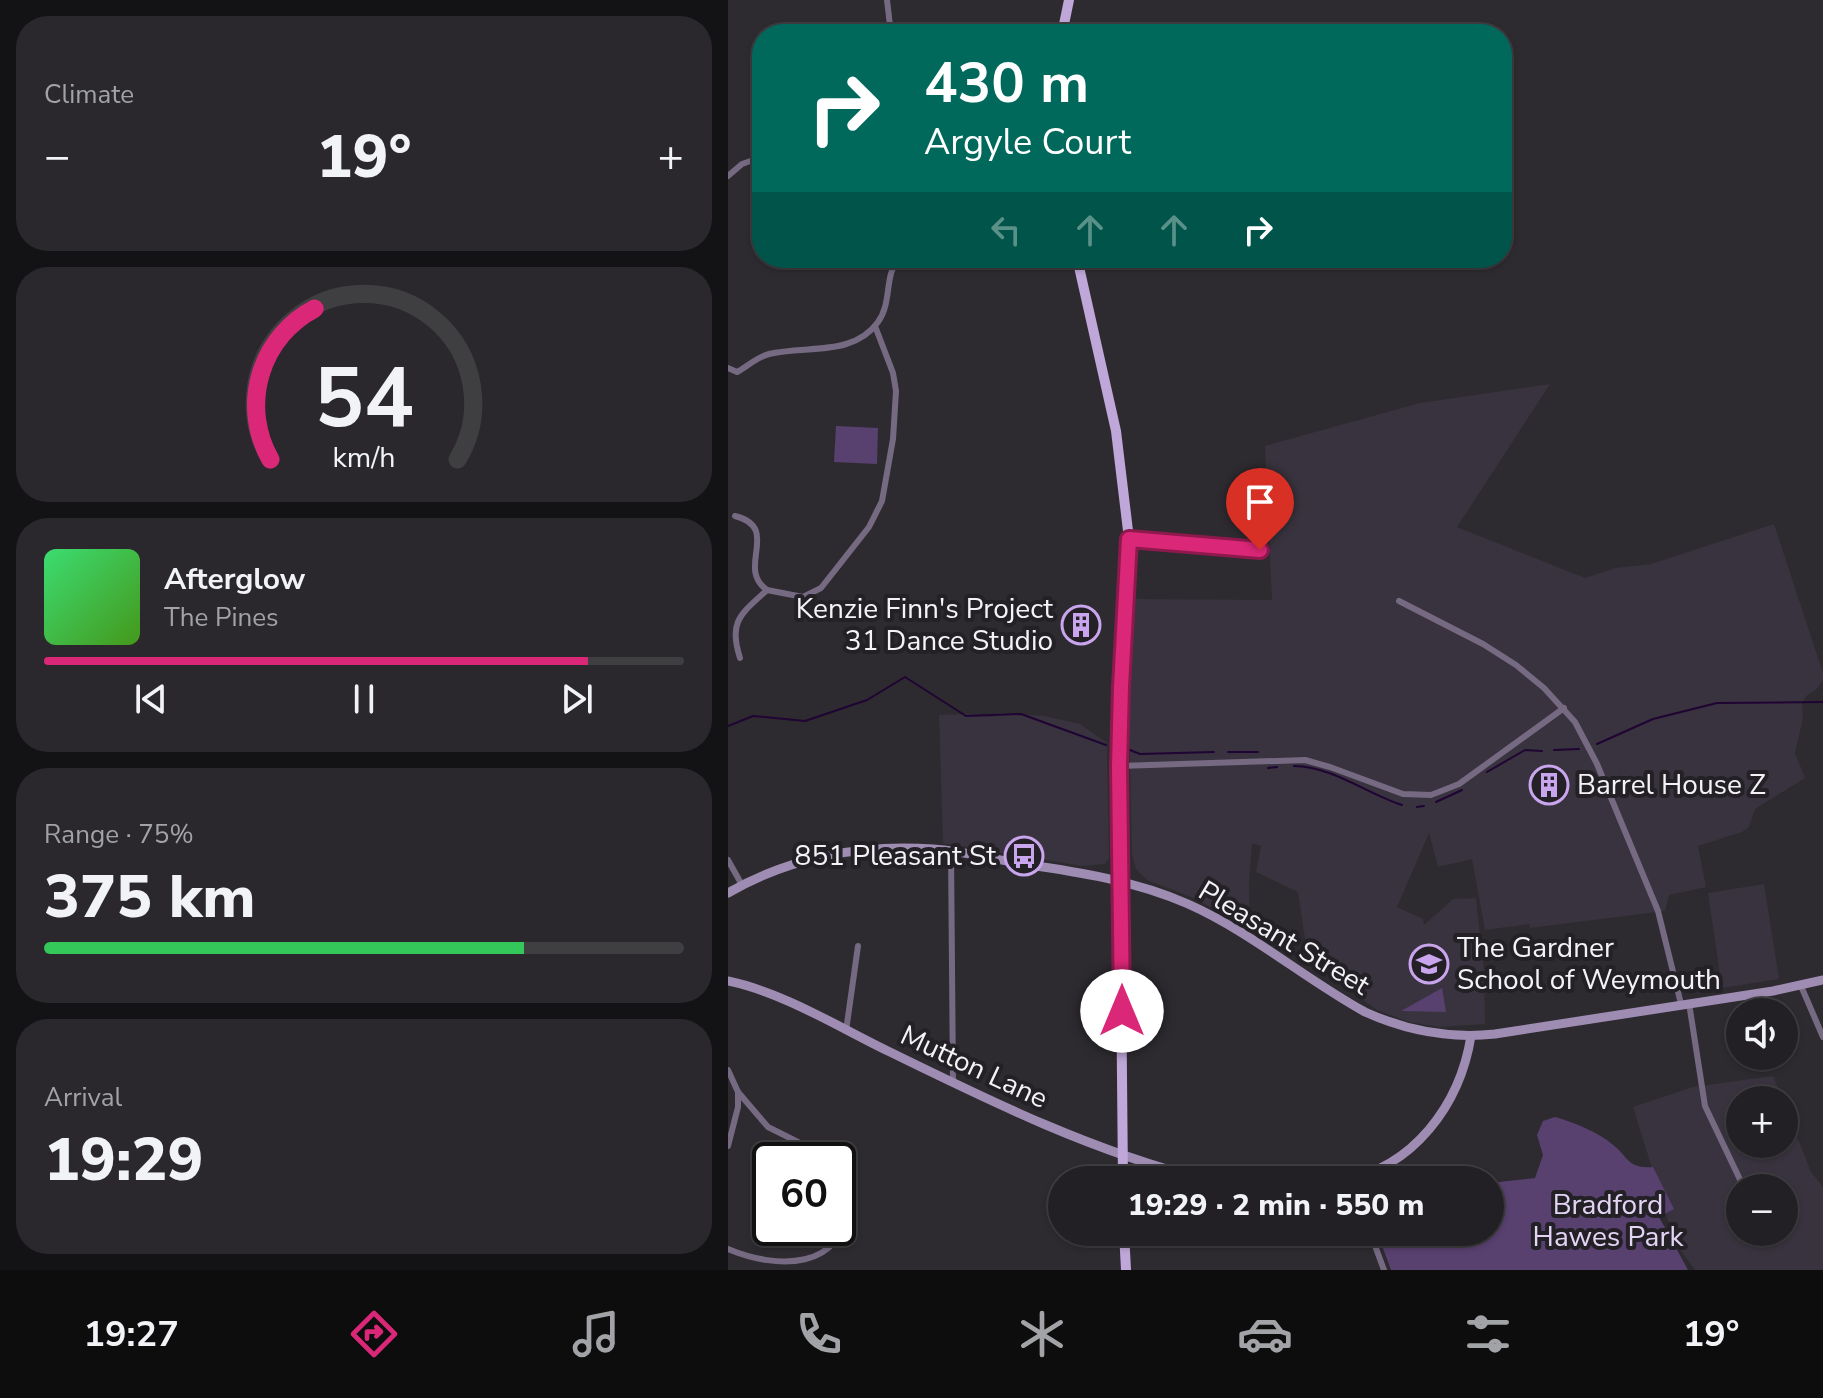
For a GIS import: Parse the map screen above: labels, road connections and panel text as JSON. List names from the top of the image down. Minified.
{"streets":{"main road":["Pleasant Street","Mutton Lane"]},"parks":["Bradford Hawes Park"],"places":{"building":["Kenzie Finn's Project 31 Dance Studio","Barrel House Z"],"bus stop":["851 Pleasant St"],"school or university":["The Gardner School of Weymouth"]},"page":{"tile":["Climate",["Range · 75%","375 km"],["Arrival","19:29"]],"turn":["430 m","Argyle Court"],"heat":["−","19°","+"],"song":["Afterglow","The Pines"],"map_buttons":["+","−"],"limit":"60","trip":"19:29 · 2 min · 550 m","tabs":["19:27","19°"],"gauge":["54","km/h"]}}
